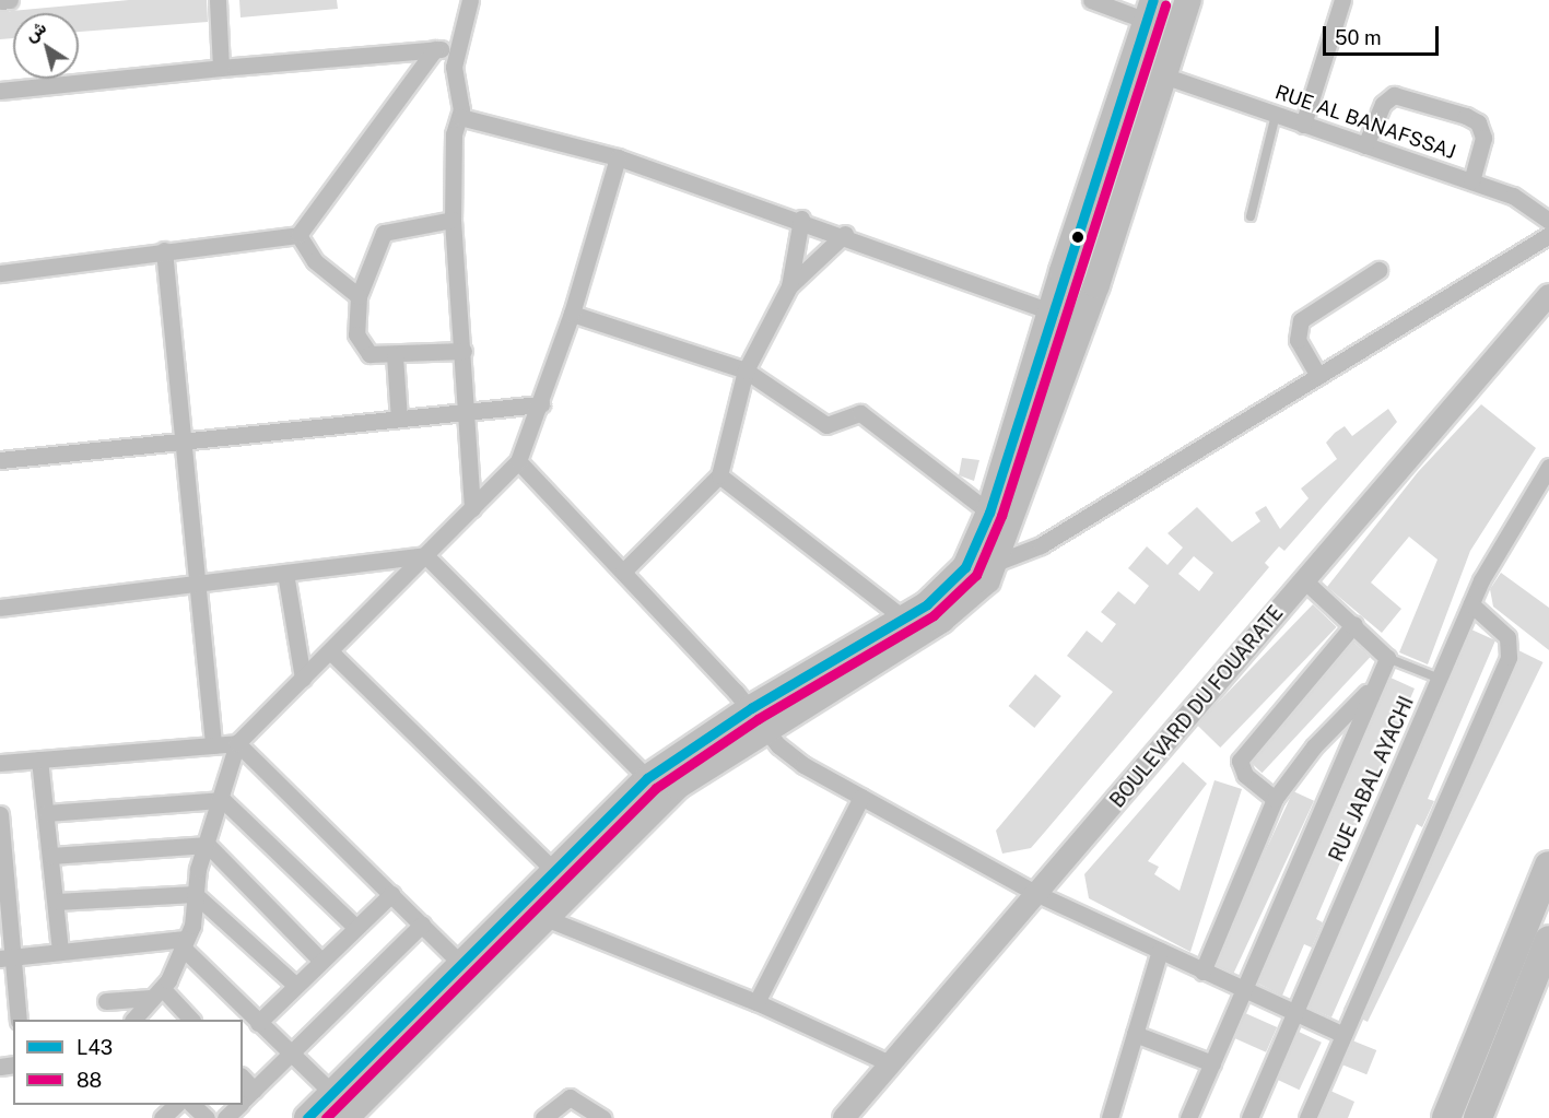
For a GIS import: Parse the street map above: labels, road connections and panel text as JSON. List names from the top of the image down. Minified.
{"streets":{"street":["RUE AL BANAFSSAJ","BOULEVARD DU FOUARATE","RUE JABAL AYACHI"]},"lines":["transit line L43","transit line 88"],"legend":["L43","88"],"scale_bar":"50 m","north":"top left"}
